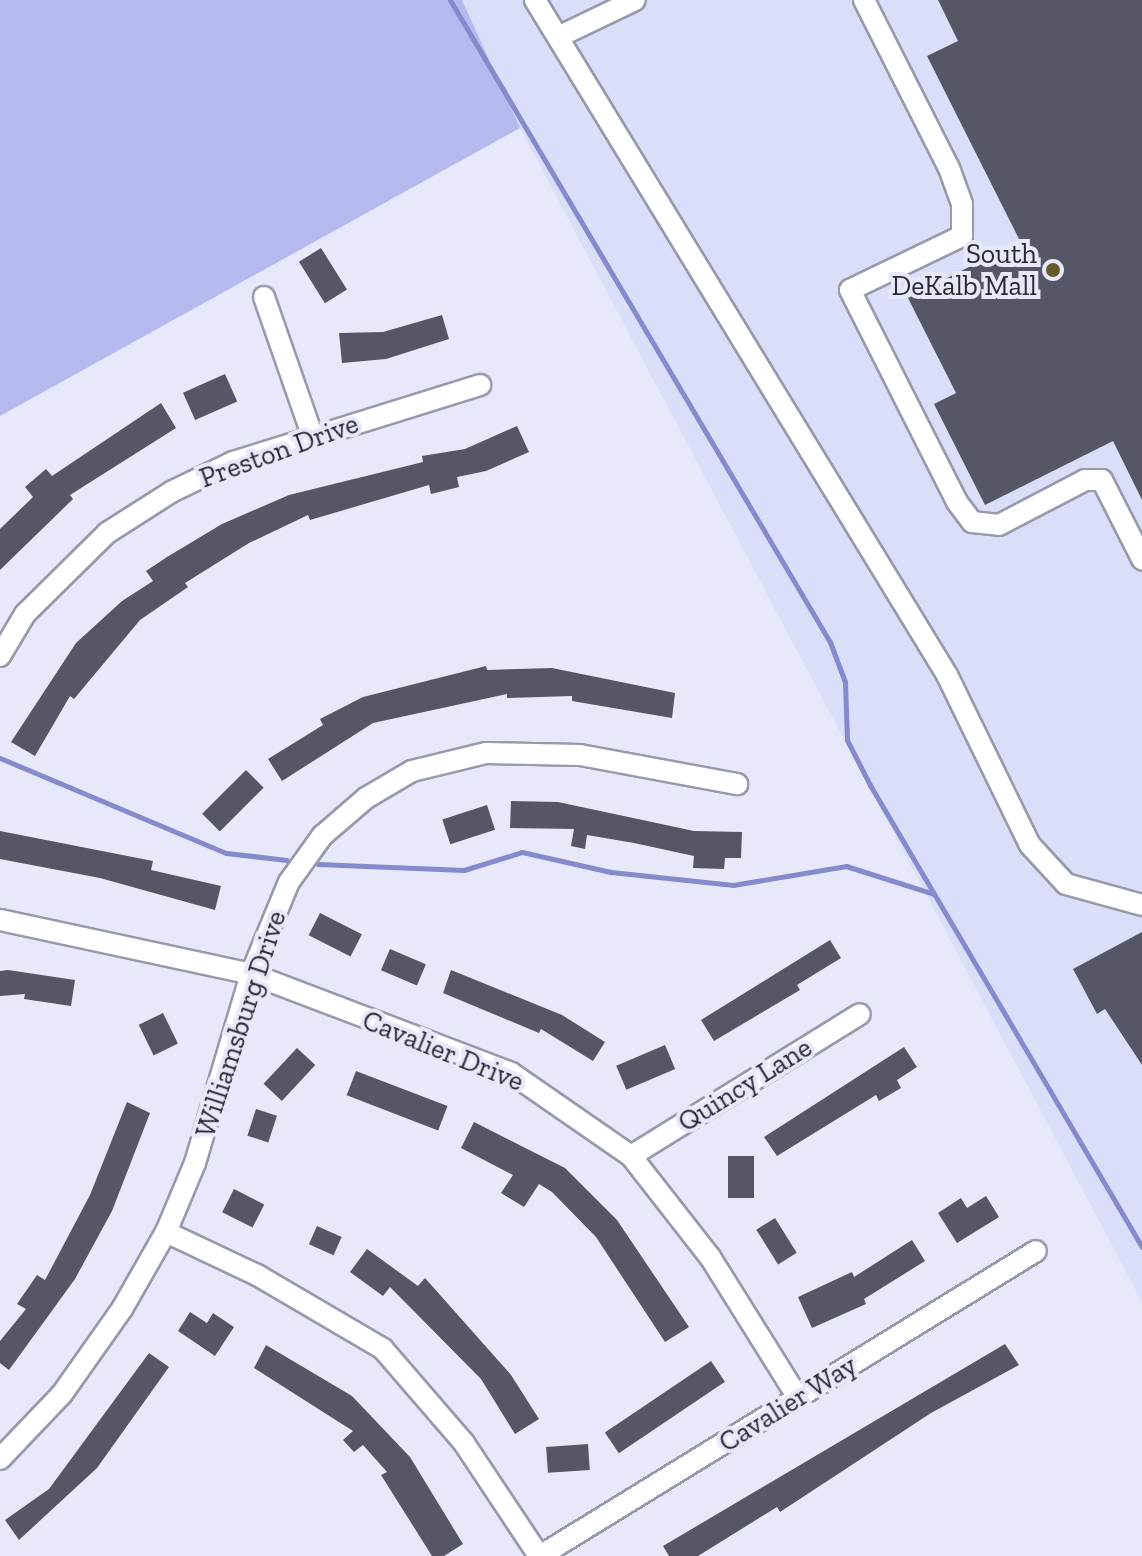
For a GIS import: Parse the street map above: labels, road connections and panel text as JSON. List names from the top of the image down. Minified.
{"streets":{"street":["Preston Drive","Williamsburg Drive","Cavalier Drive","Quincy Lane","Cavalier Way"]},"crossings":[["Williamsburg Drive","Cavalier Drive"],["Cavalier Drive","Quincy Lane"],["Cavalier Drive","Cavalier Way"]],"places":["South DeKalb Mall"]}
